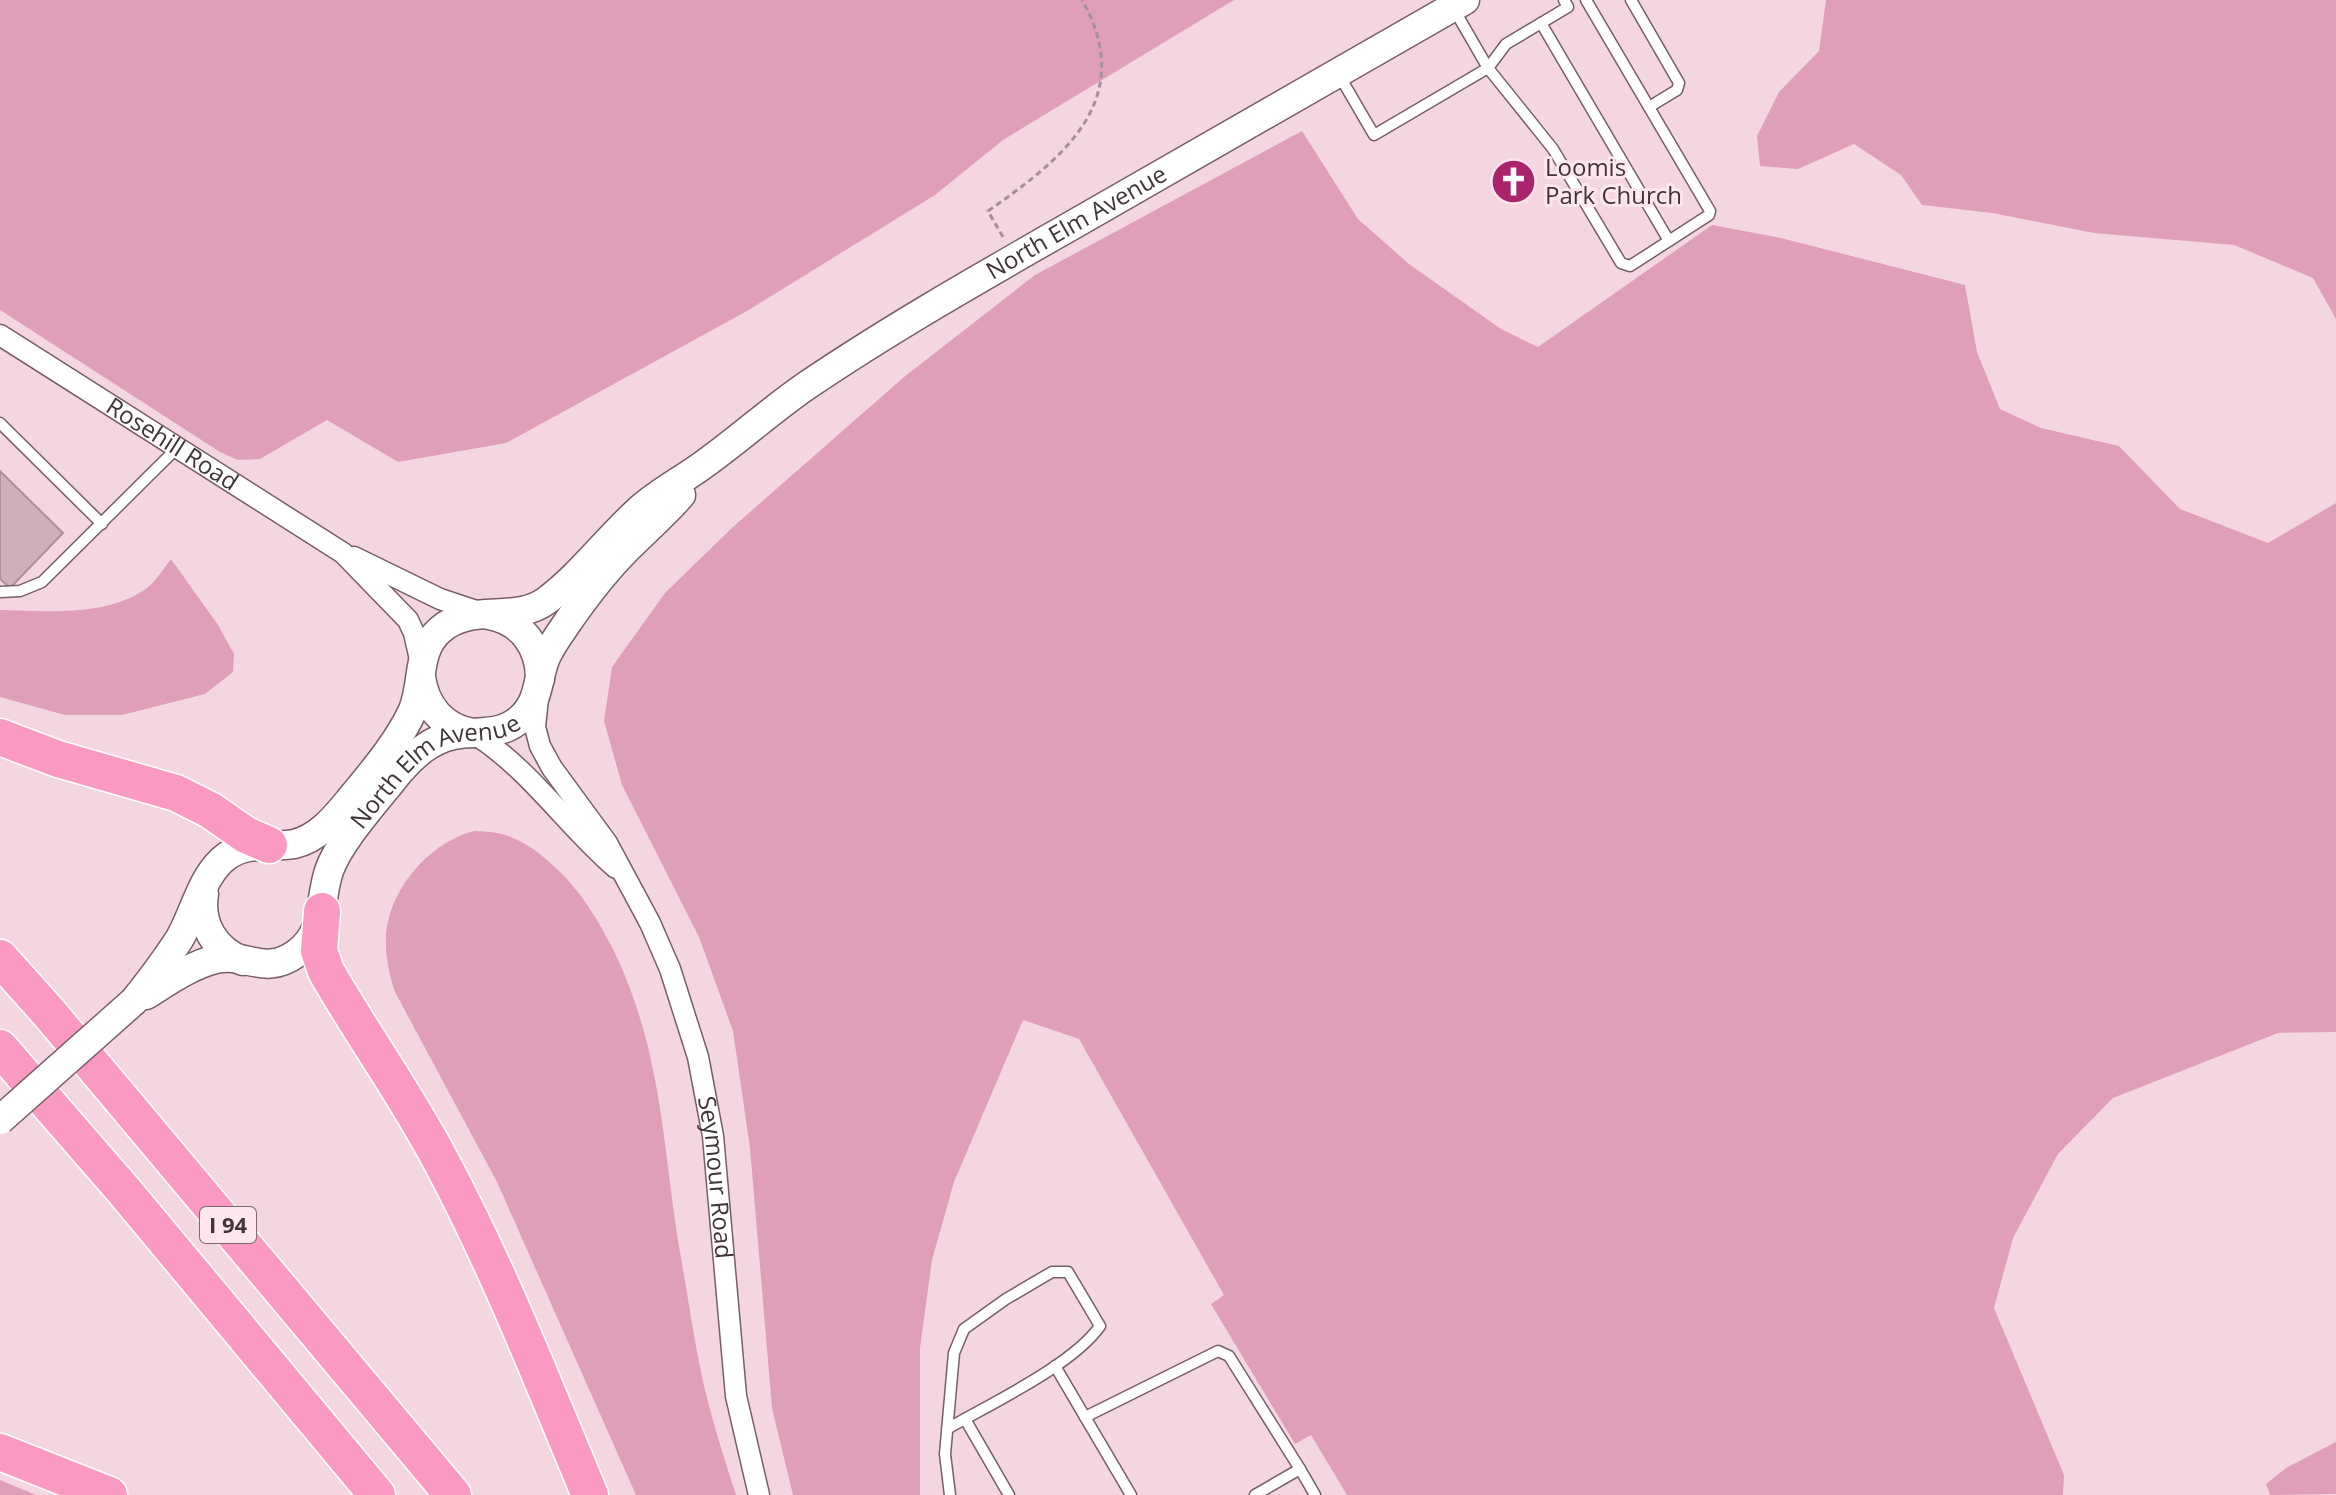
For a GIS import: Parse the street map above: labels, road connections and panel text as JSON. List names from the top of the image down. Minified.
{"streets":{"highway":["I 94"],"main road":["North Elm Avenue","Rosehill Road","Seymour Road"]},"crossings":[["North Elm Avenue","Rosehill Road"],["North Elm Avenue","Seymour Road"],["Rosehill Road","Seymour Road"]],"places":{"church":["Loomis Park Church"]}}
